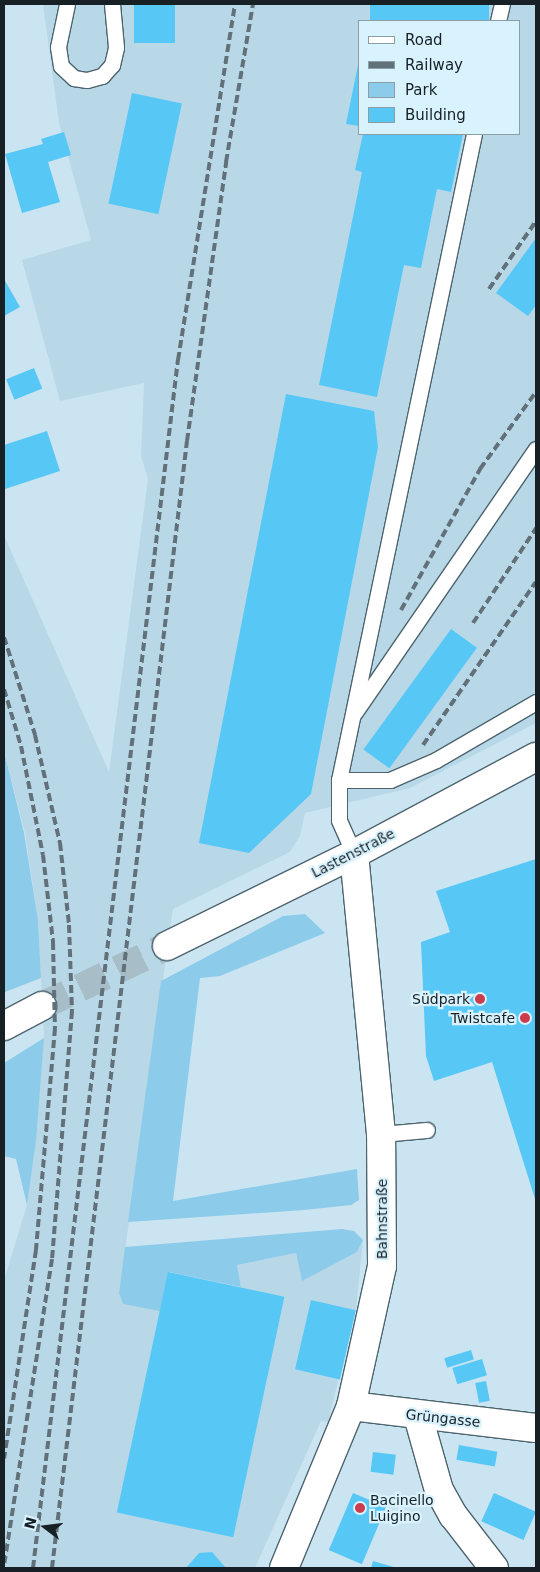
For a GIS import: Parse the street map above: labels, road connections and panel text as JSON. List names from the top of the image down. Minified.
{"streets":{"street":["Lastenstraße","Bahnstraße","Grüngasse"]},"crossings":[["Lastenstraße","Bahnstraße"],["Bahnstraße","Grüngasse"]],"places":["Südpark","Twistcafe","Bacinello Luigino"],"legend":["Road","Railway","Park","Building"],"north":"left"}
